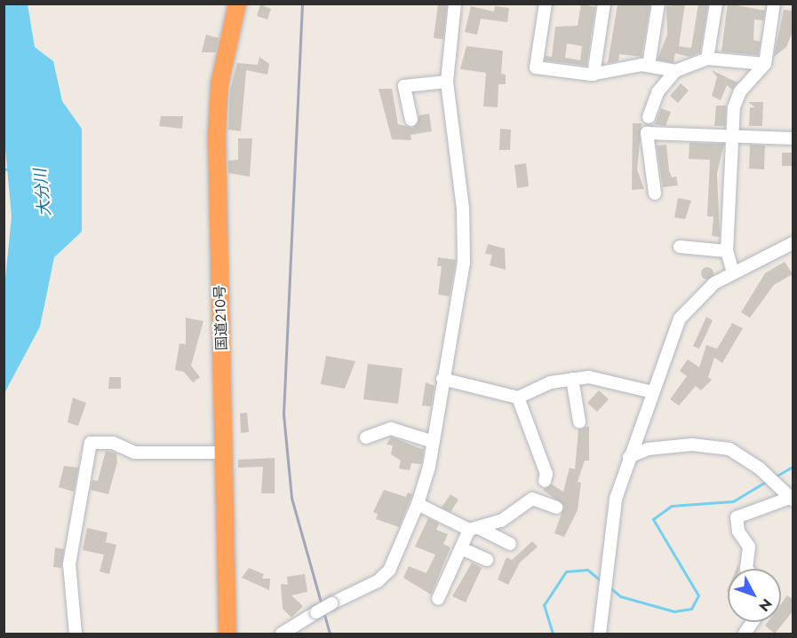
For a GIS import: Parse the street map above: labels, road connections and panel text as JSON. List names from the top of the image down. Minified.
{"streets":{"highway":["国道210号"]},"water":["大分川"],"north":"bottom right"}
